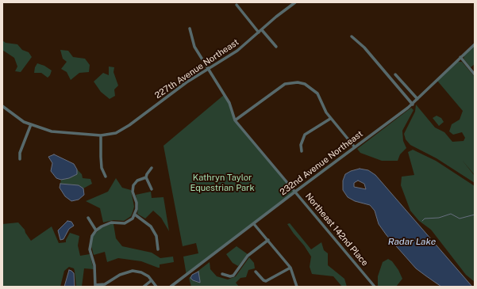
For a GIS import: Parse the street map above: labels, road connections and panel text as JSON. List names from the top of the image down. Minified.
{"streets":{"street":["227th Avenue Northeast","232nd Avenue Northeast","Northeast 142nd Place"]},"crossings":[["227th Avenue Northeast","Northeast 142nd Place"],["232nd Avenue Northeast","Northeast 142nd Place"]],"water":["Radar Lake"],"parks":["Kathryn Taylor Equestrian Park"]}
